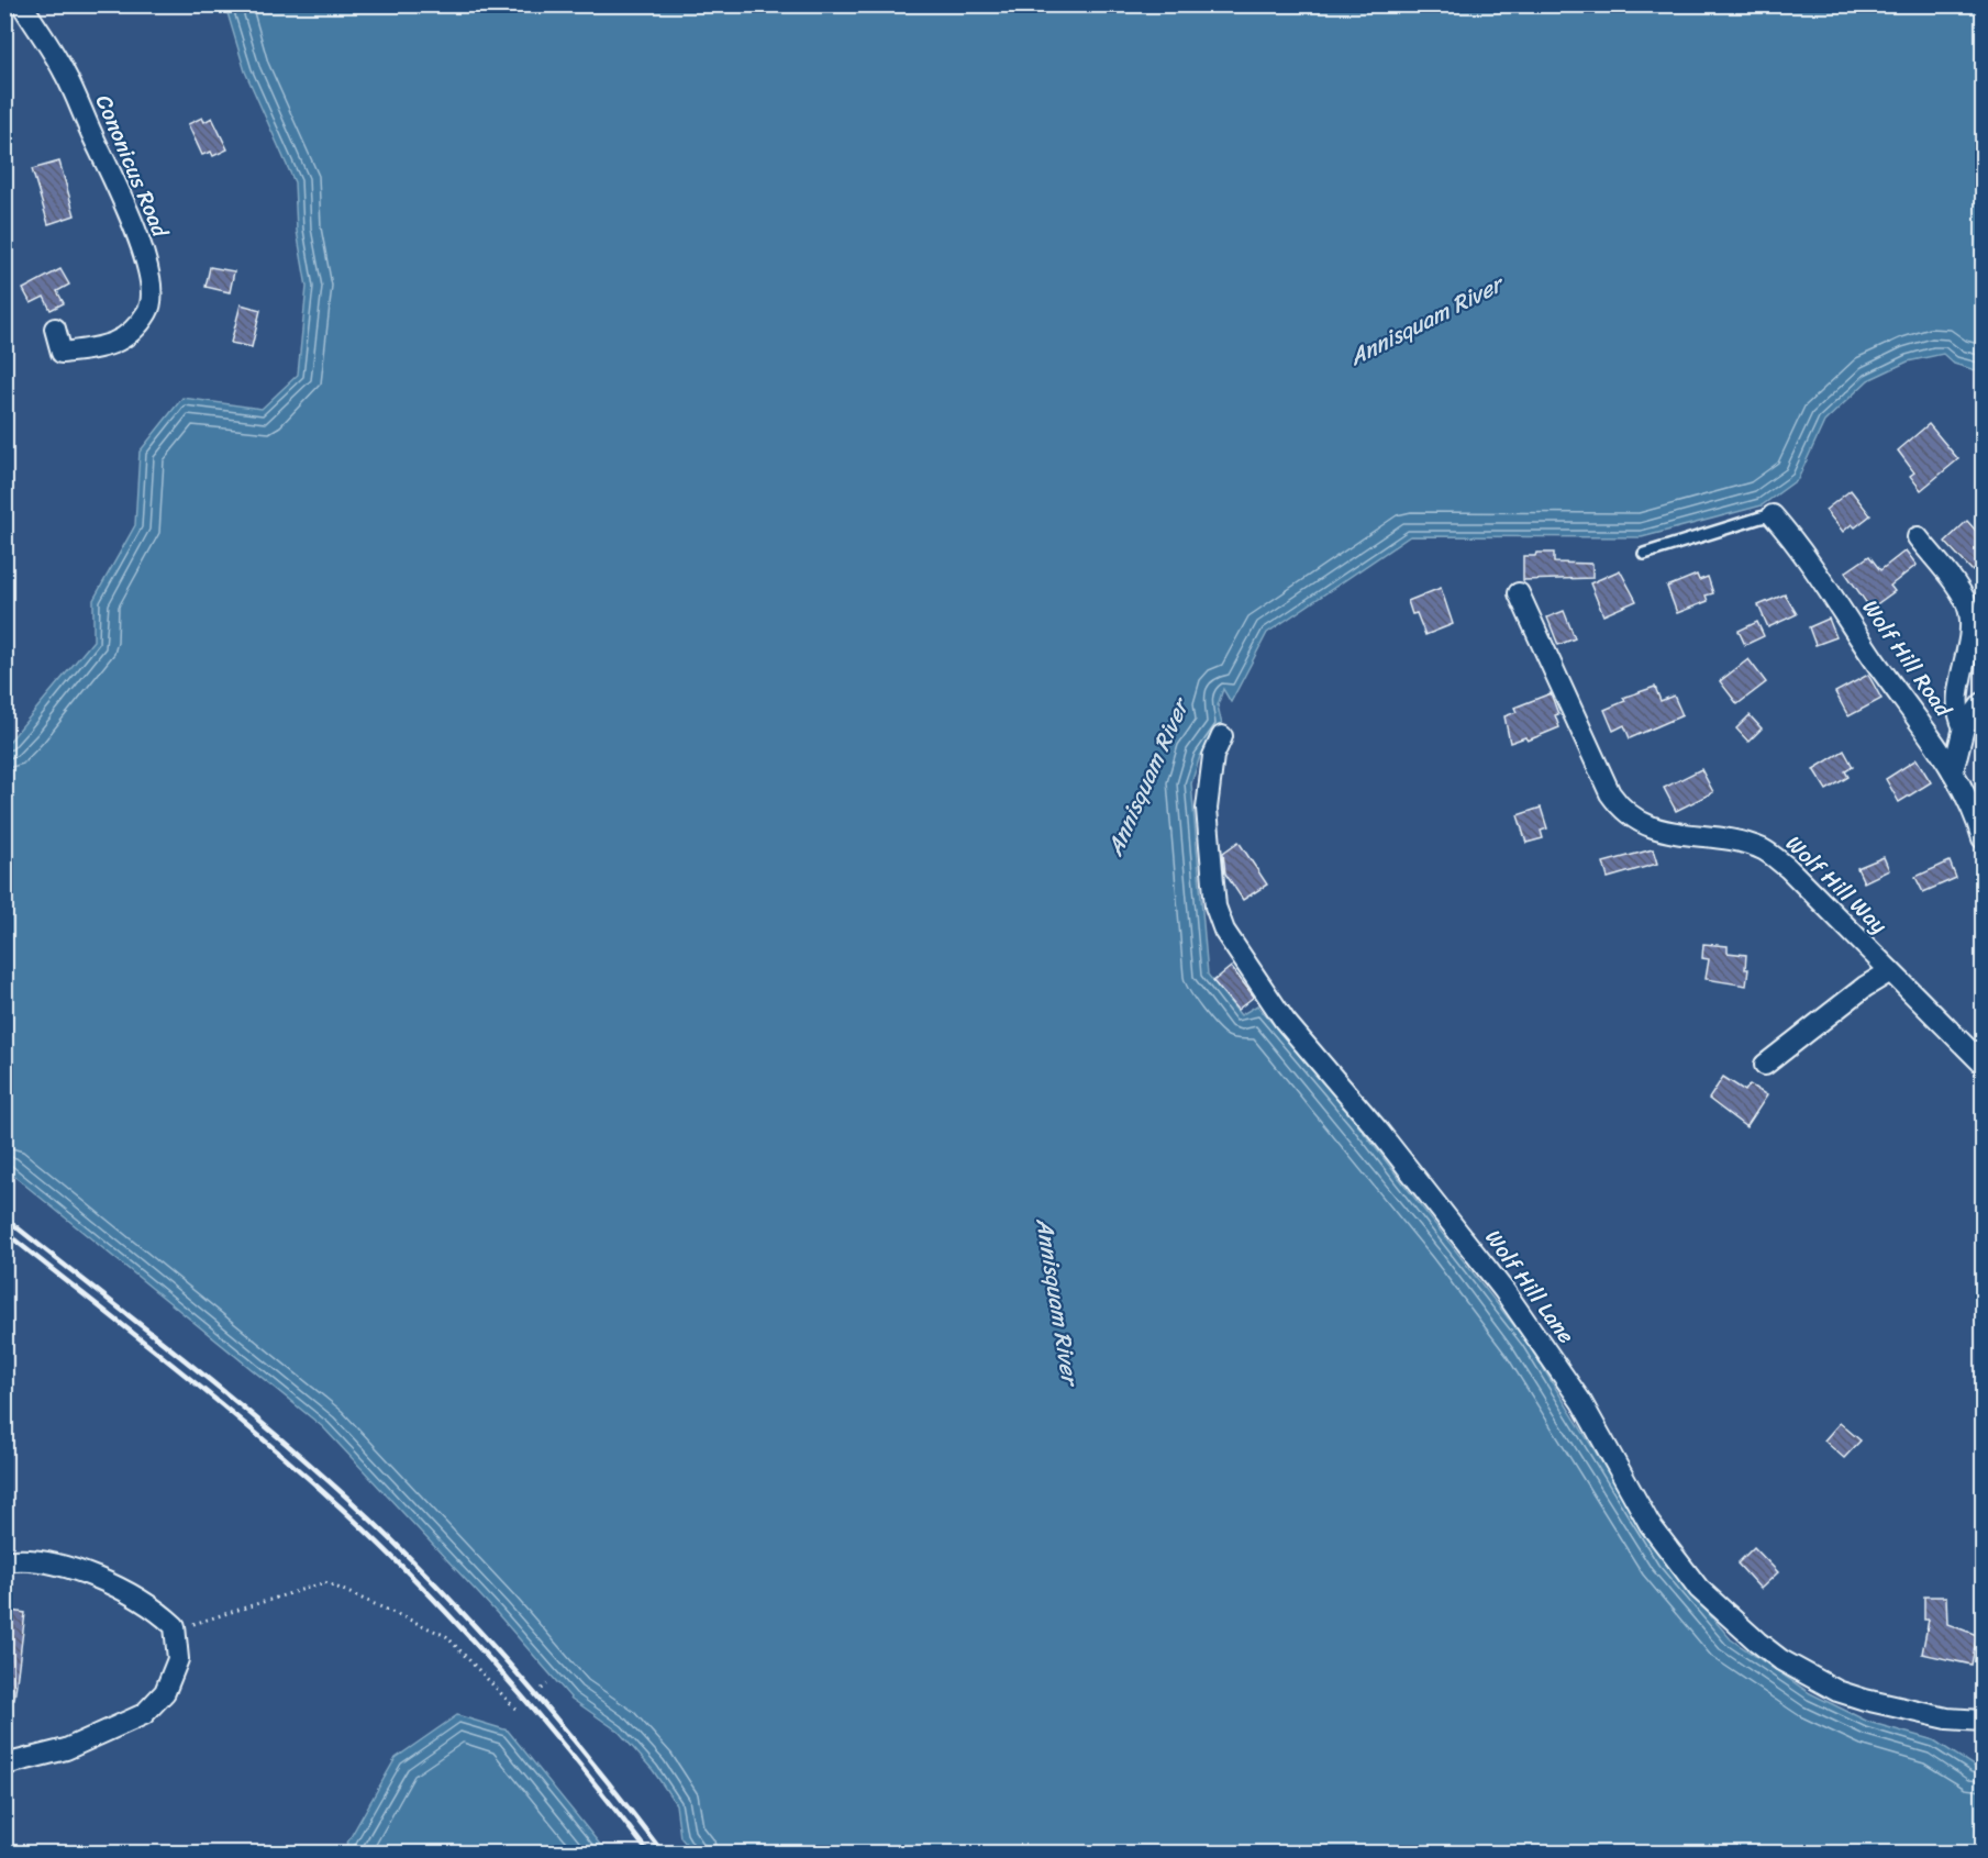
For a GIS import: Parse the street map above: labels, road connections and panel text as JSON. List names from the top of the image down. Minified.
{"streets":{"street":["Cononicus Road","Wolf Hill Road","Wolf Hill Way","Wolf Hill Lane"]},"water":["Annisquam River"]}
